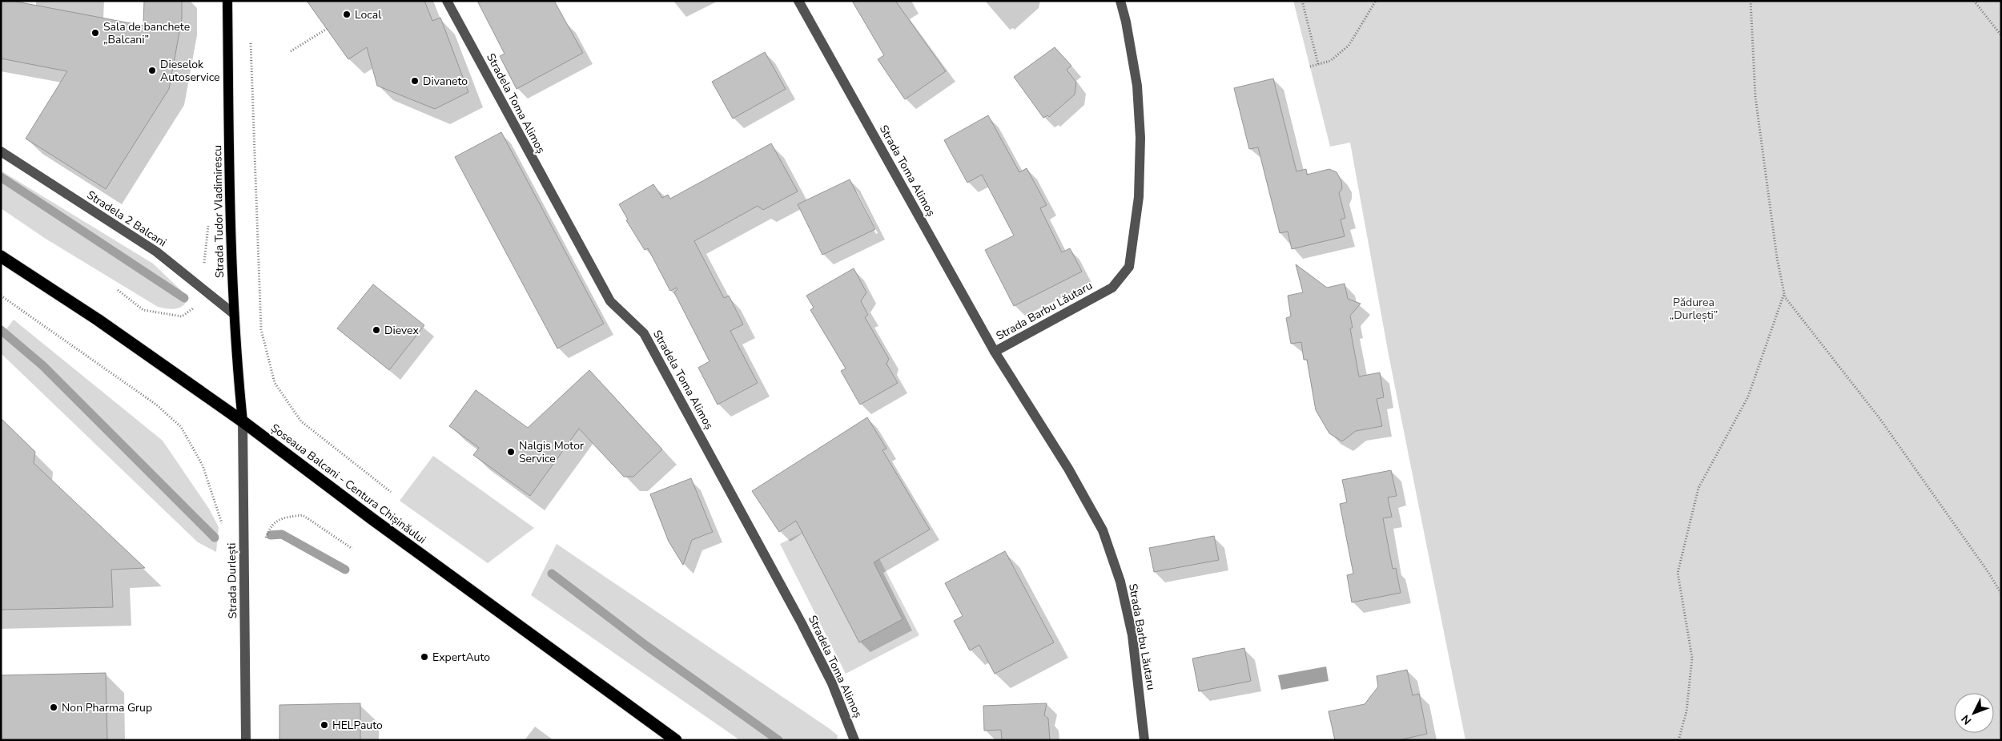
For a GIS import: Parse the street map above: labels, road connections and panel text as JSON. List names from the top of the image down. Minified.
{"streets":{"highway":["Șoseaua Balcani - Centura Chișinăului"],"main road":["Strada Tudor Vladimirescu"],"street":["Stradela Toma Alimoș","Strada Toma Alimoș","Stradela 2 Balcani","Strada Barbu Lăutaru","Strada Durlești"]},"crossings":[["Strada Toma Alimoș","Strada Barbu Lăutaru"],["Strada Tudor Vladimirescu","Stradela 2 Balcani"],["Strada Tudor Vladimirescu","Șoseaua Balcani - Centura Chișinăului"],["Strada Tudor Vladimirescu","Strada Durlești"],["Șoseaua Balcani - Centura Chișinăului","Strada Durlești"]],"parks":["Pădurea „Durlești”"],"places":["Local","Sala de banchete „Balcani”","Dieselok Autoservice","Divaneto","Dievex","Nalgis Motor Service","ExpertAuto","Non Pharma Grup","HELPauto"],"north":"bottom left"}
